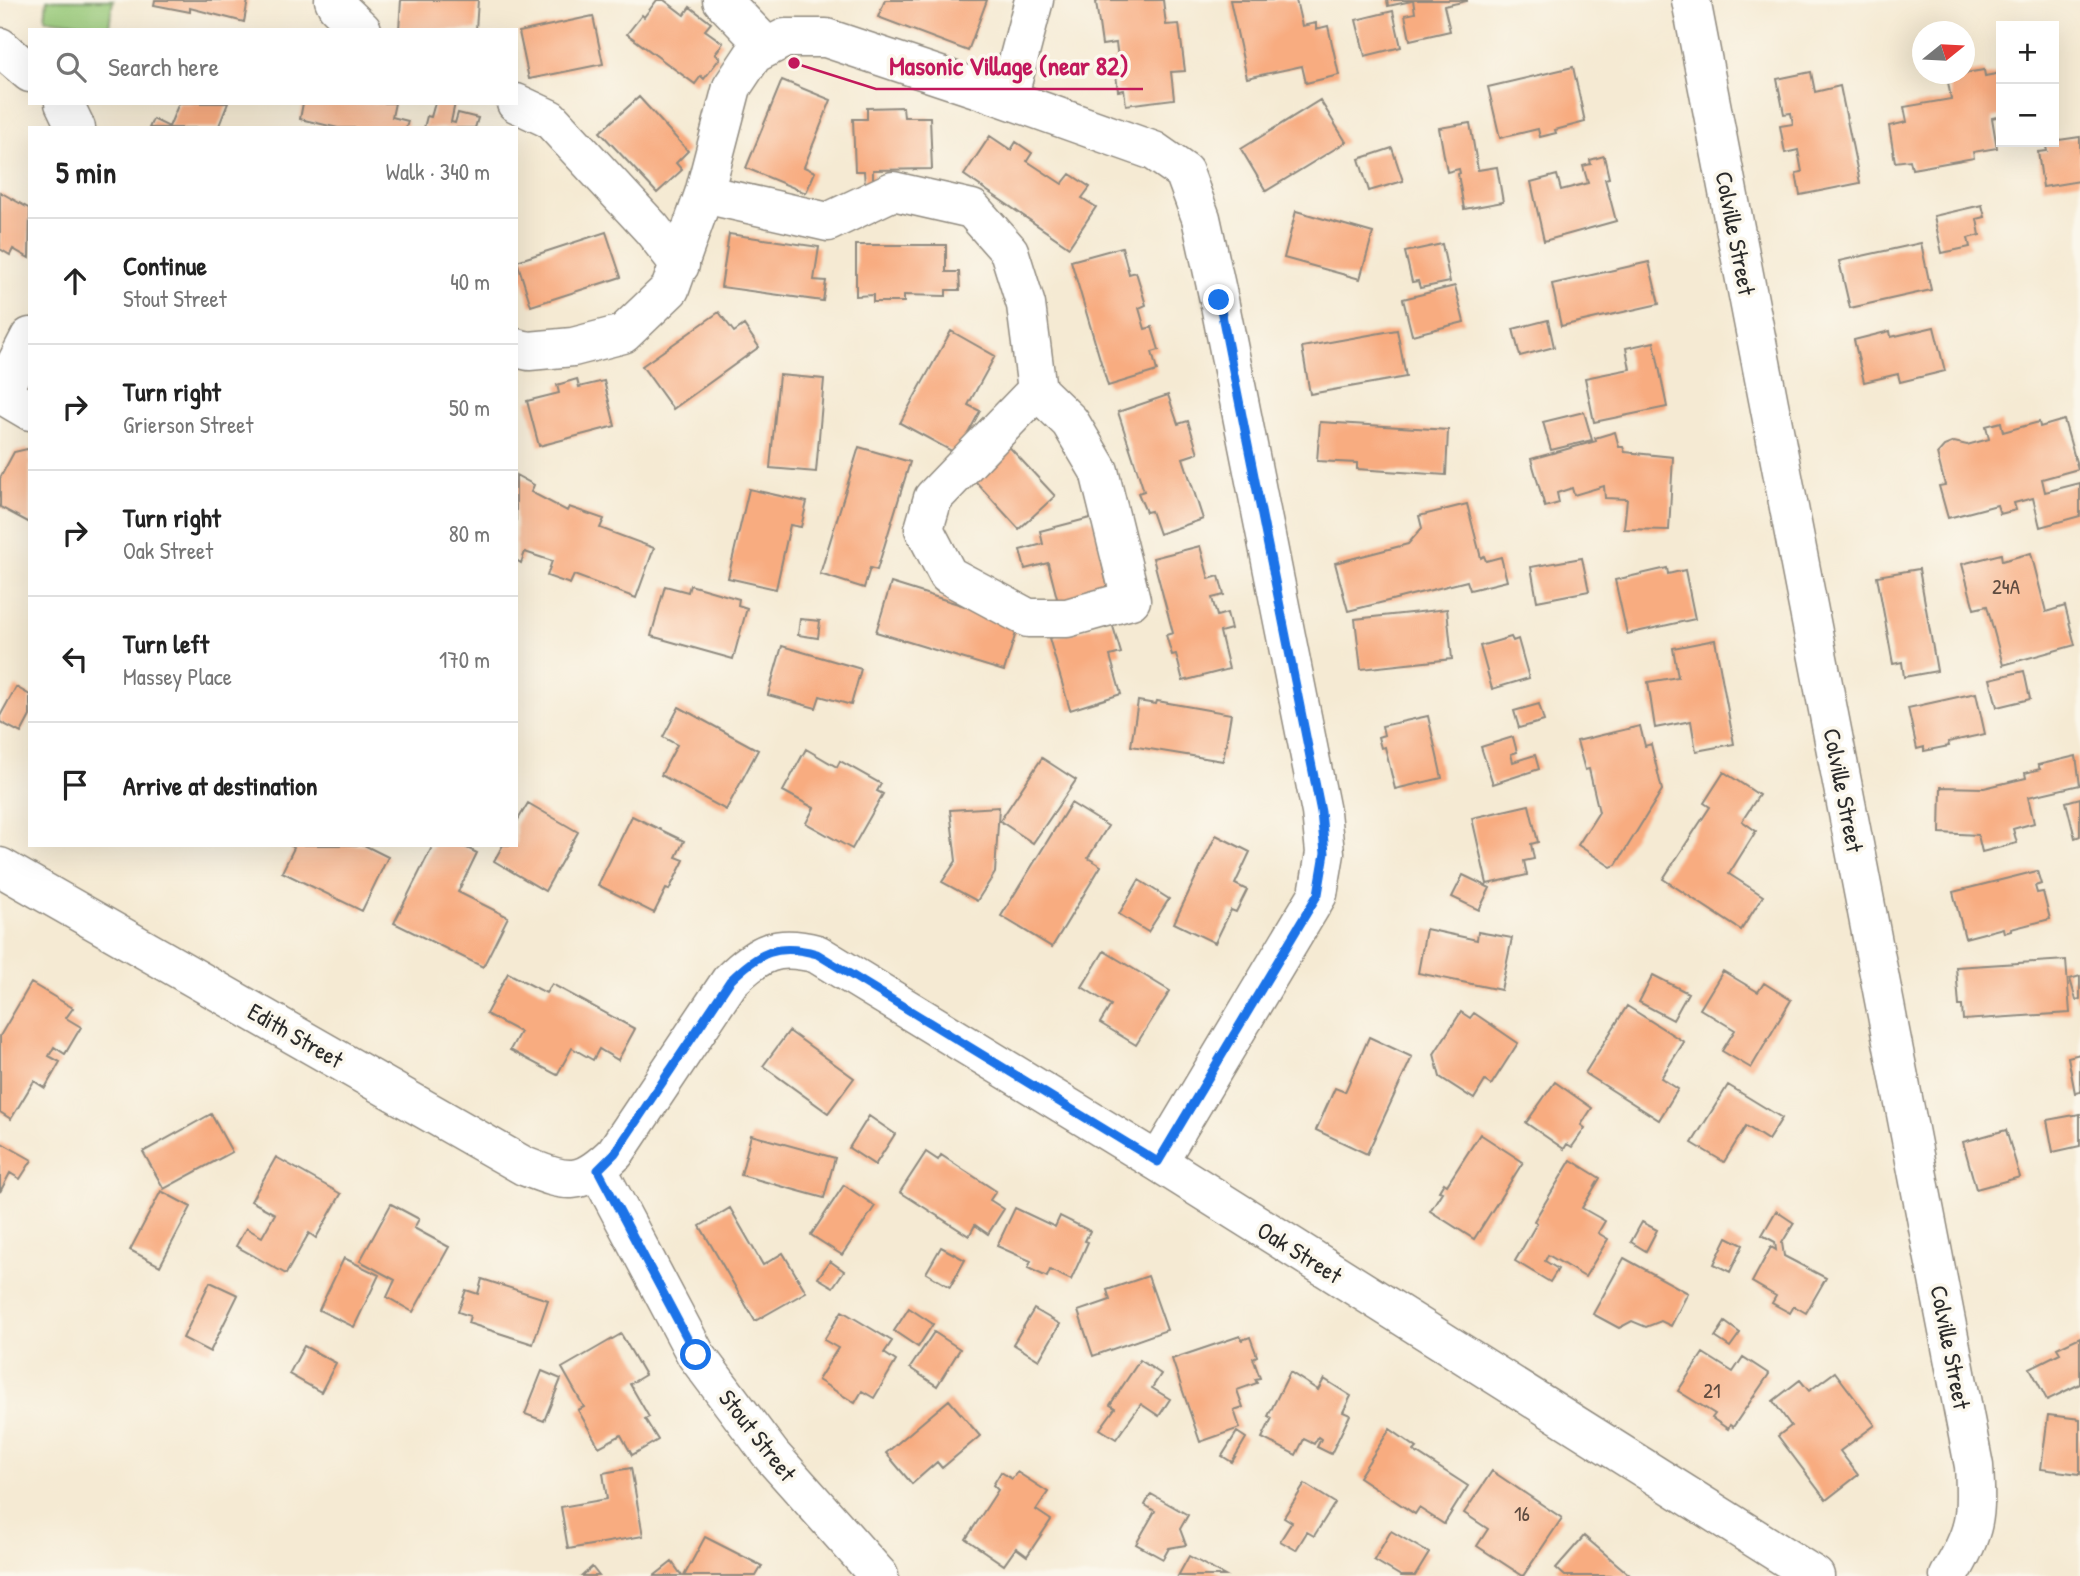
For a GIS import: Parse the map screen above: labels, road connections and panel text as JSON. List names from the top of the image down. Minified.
{"streets":{"street":["Colville Street","Edith Street","Oak Street","Stout Street"]},"crossings":[["Edith Street","Oak Street"],["Edith Street","Stout Street"],["Oak Street","Stout Street"]],"places":["Masonic Village (near 82)"],"house_numbers":["24A","21","16"],"north":"right","page":{"map_buttons":["+","−"],"search":"Search here","heading":["5 min","Walk · 340 m"],"list":[["Continue","Stout Street","40 m"],["Turn right","Grierson Street","50 m"],["Turn right","Oak Street","80 m"],["Turn left","Massey Place","170 m"],"Arrive at destination"]}}
